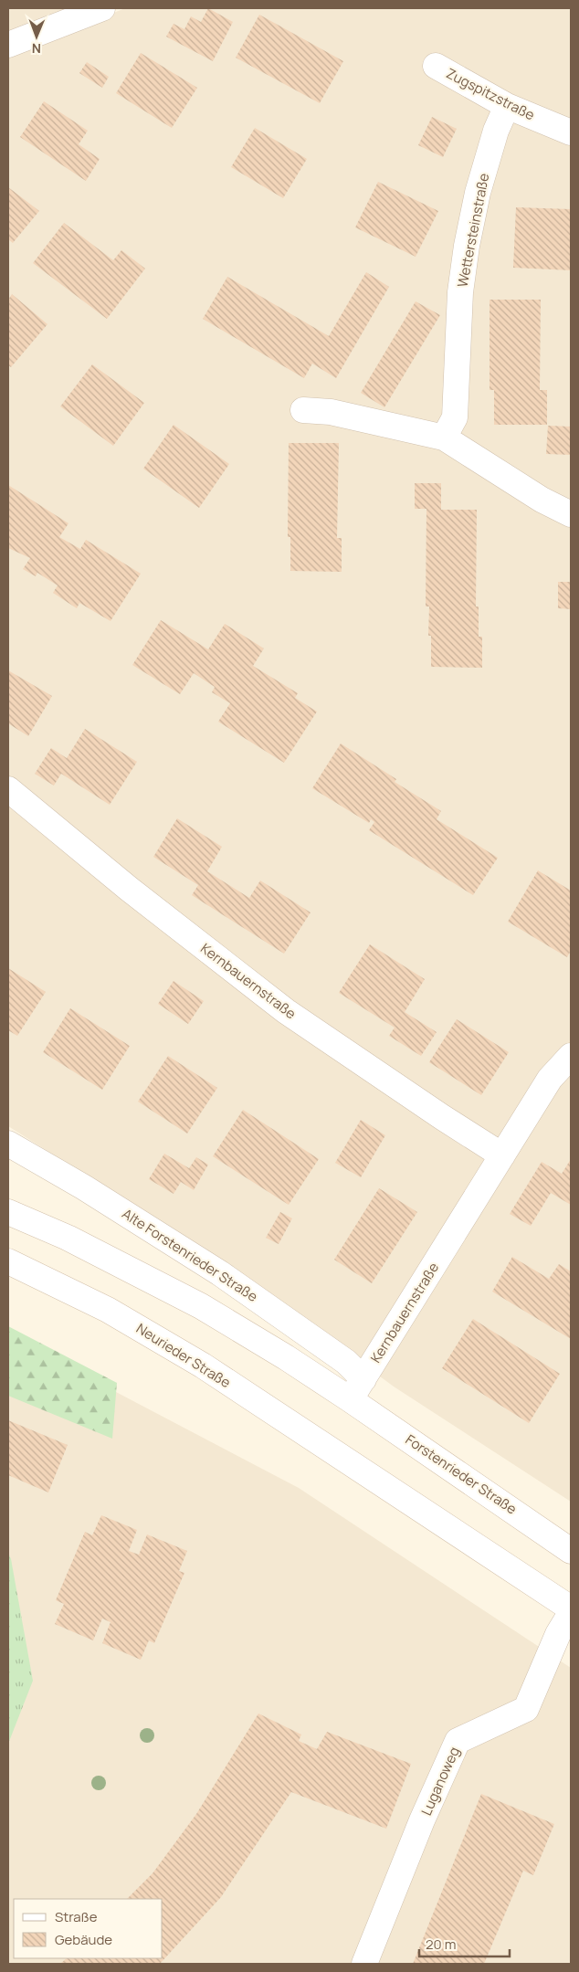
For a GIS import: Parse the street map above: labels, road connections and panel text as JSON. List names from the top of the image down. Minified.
{"streets":{"street":["Zugspitzstraße","Wettersteinstraße","Kernbauernstraße","Alte Forstenrieder Straße","Neurieder Straße","Forstenrieder Straße","Luganoweg"]},"crossings":[["Zugspitzstraße","Wettersteinstraße"],["Kernbauernstraße","Alte Forstenrieder Straße"],["Kernbauernstraße","Forstenrieder Straße"]],"legend":["Straße","Gebäude"],"scale_bar":"20 m","north":"bottom"}
